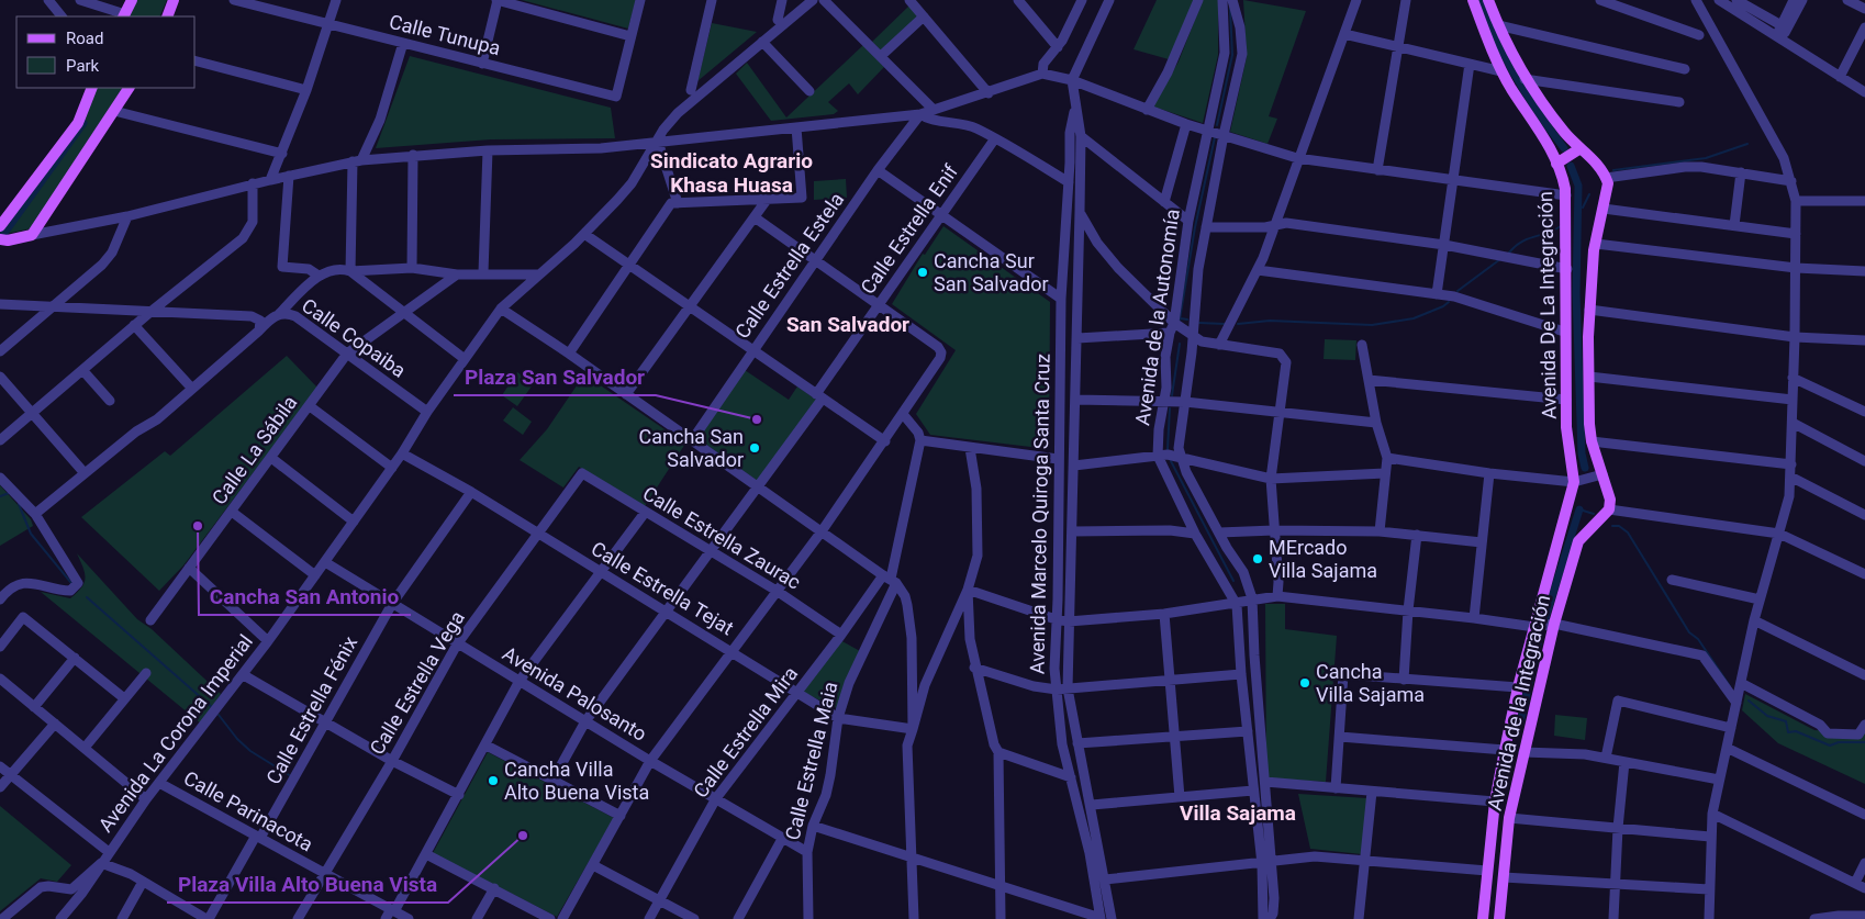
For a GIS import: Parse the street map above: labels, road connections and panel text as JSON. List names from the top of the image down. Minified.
{"streets":{"main road":["Avenida De La Integración","Avenida de la Integración"],"street":["Calle Tunupa","Calle Estrella Enif","Calle Estrella Estela","Avenida de la Autonomía","Calle Copaiba","Calle La Sábila","Avenida Marcelo Quiroga Santa Cruz","Calle Estrella Zaurac","Calle Estrella Tejat","Calle Estrella Vega","Avenida Palosanto","Calle Estrella Fénix","Calle Estrella Mira","Avenida La Corona Imperial","Calle Estrella Maia","Calle Parinacota"]},"crossings":[["Calle Estrella Enif","Calle Estrella Zaurac"],["Calle Estrella Enif","Calle Estrella Tejat"],["Calle Estrella Enif","Avenida Palosanto"],["Avenida De La Integración","Avenida de la Integración"],["Calle Copaiba","Calle La Sábila"],["Calle Copaiba","Avenida La Corona Imperial"],["Calle Estrella Zaurac","Calle Estrella Vega"],["Calle Estrella Zaurac","Calle Estrella Mira"],["Calle Estrella Tejat","Calle Estrella Vega"],["Calle Estrella Tejat","Calle Estrella Fénix"],["Calle Estrella Tejat","Calle Estrella Mira"],["Calle Estrella Tejat","Avenida La Corona Imperial"],["Calle Estrella Tejat","Calle Estrella Maia"],["Calle Estrella Vega","Avenida Palosanto"],["Calle Estrella Vega","Calle Parinacota"],["Avenida Palosanto","Calle Estrella Fénix"],["Avenida Palosanto","Calle Estrella Mira"],["Avenida Palosanto","Avenida La Corona Imperial"],["Avenida Palosanto","Calle Estrella Maia"],["Calle Estrella Fénix","Calle Parinacota"],["Calle Estrella Mira","Calle Estrella Maia"],["Avenida La Corona Imperial","Calle Parinacota"]],"districts":["Sindicato Agrario Khasa Huasa","San Salvador","Villa Sajama"],"places":["Cancha Sur San Salvador","Plaza San Salvador","Cancha San Salvador","Cancha San Antonio","MErcado Villa Sajama","Cancha Villa Sajama","Cancha Villa Alto Buena Vista","Plaza Villa Alto Buena Vista"],"legend":["Road","Park"]}
